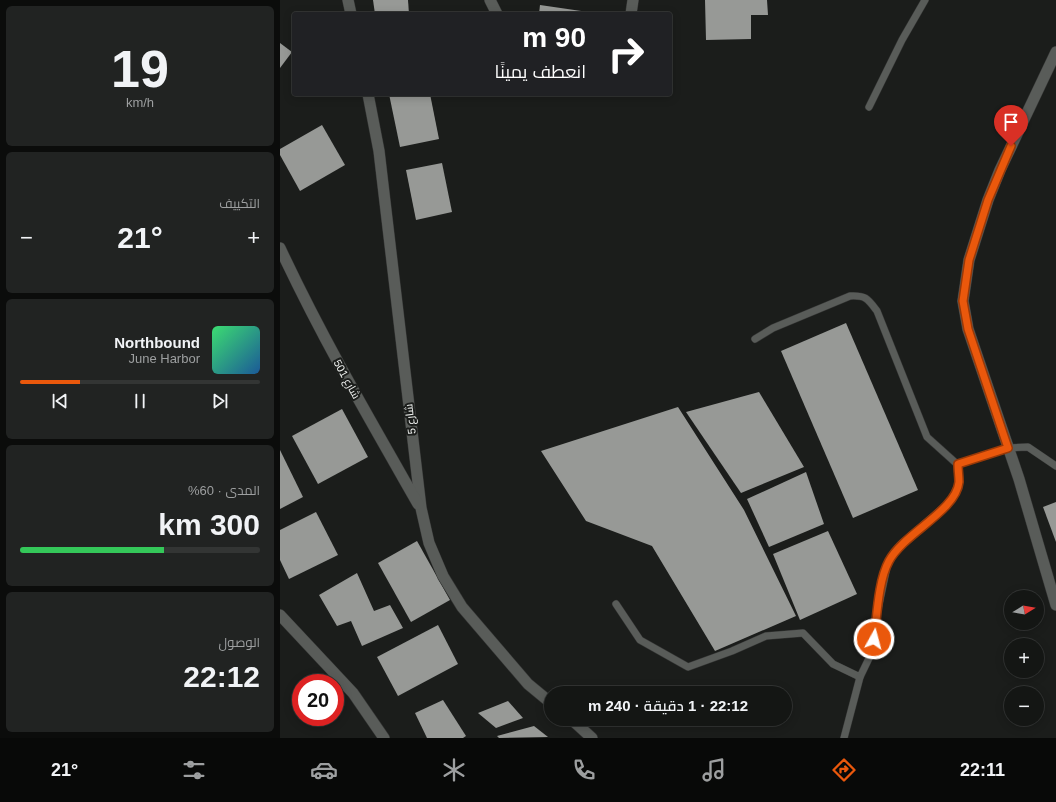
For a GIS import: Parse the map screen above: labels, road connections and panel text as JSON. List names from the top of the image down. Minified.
{"streets":{"street":["شارع 501","شارع 5"]},"crossings":[["شارع 501","شارع 5"]],"north":"right","page":{"tile":[["19","km/h"],"التكييف",["المدى · 60%","300 km"],["الوصول","22:12"]],"turn":["90 m","انعطف يمينًا"],"heat":["−","21°","+"],"song":["Northbound","June Harbor"],"map_buttons":["+","−"],"limit":"20","trip":"22:12 · 1 دقيقة · 240 m","tabs":["22:11","21°"]}}
